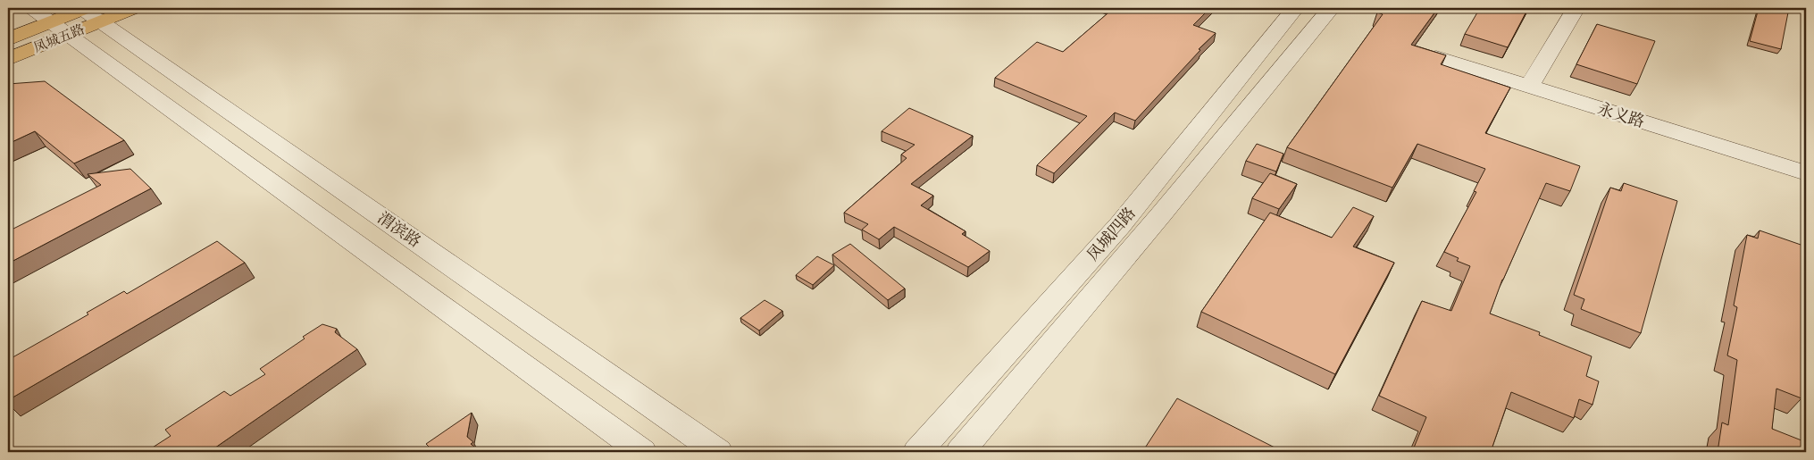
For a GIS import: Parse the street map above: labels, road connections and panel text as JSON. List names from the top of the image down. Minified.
{"streets":{"main road":["凤城五路"],"street":["永义路","渭滨路","凤城四路"]},"crossings":[["凤城五路","渭滨路"]]}
